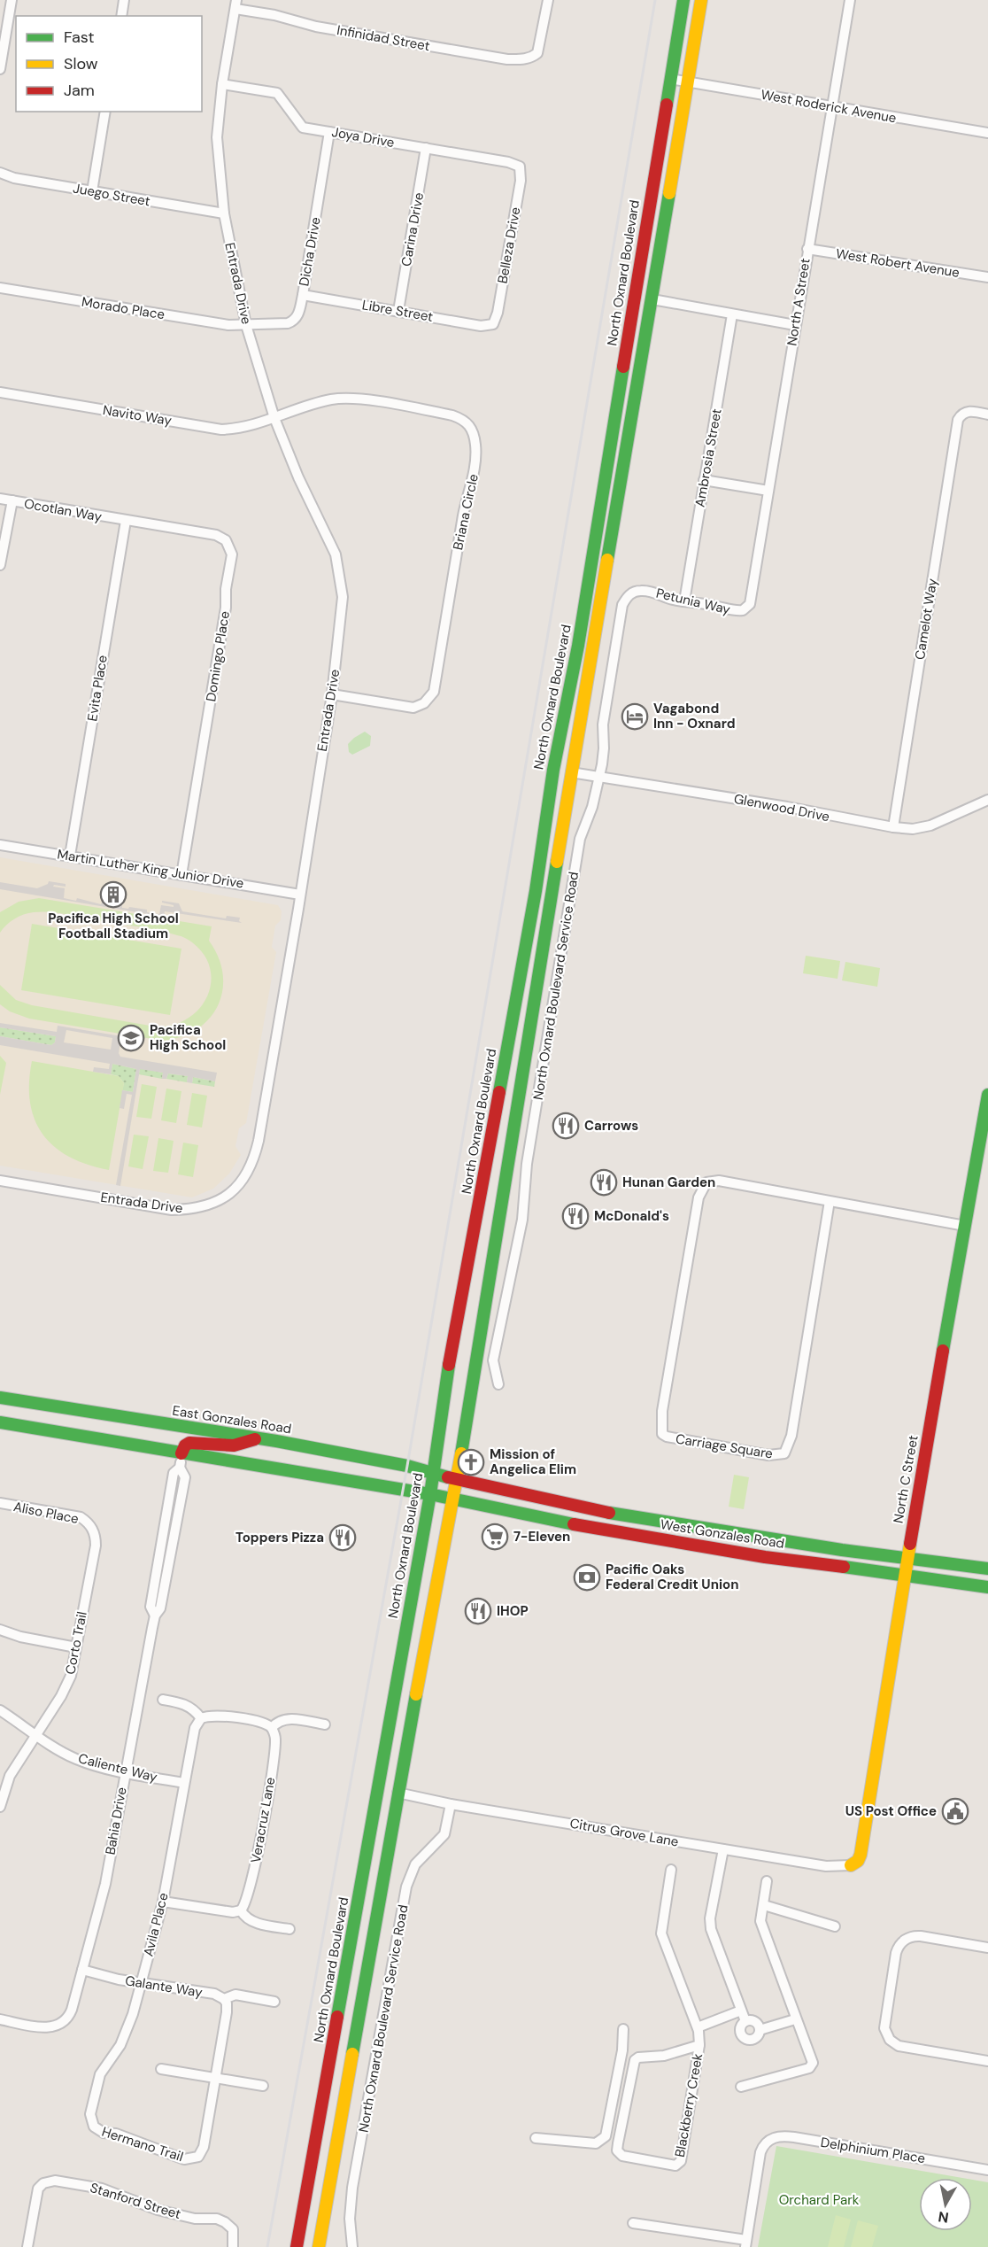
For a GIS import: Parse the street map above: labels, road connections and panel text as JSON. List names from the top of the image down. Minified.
{"streets":{"main road":["North Oxnard Boulevard","East Gonzales Road","North C Street","West Gonzales Road"],"street":["Infinidad Street","West Roderick Avenue","Joya Drive","Juego Street","Carina Drive","Belleza Drive","Dicha Drive","West Robert Avenue","Entrada Drive","North A Street","Morado Place","Libre Street","Navito Way","Ambrosia Street","Ocotlan Way","Briana Circle","Petunia Way","Camelot Way","Domingo Place","Evita Place","Glenwood Drive","Martin Luther King Junior Drive","North Oxnard Boulevard Service Road","Carriage Square","Aliso Place","Corto Trail","Caliente Way","Veracruz Lane","Bahia Drive","Citrus Grove Lane","Avila Place","Galante Way","Blackberry Creek","Hermano Trail","Delphinium Place","Stanford Street"]},"crossings":[["Infinidad Street","Entrada Drive"],["West Roderick Avenue","North Oxnard Boulevard"],["West Roderick Avenue","North A Street"],["Joya Drive","Carina Drive"],["Joya Drive","Belleza Drive"],["Joya Drive","Dicha Drive"],["Joya Drive","Entrada Drive"],["Juego Street","Entrada Drive"],["Carina Drive","Libre Street"],["Belleza Drive","Libre Street"],["Dicha Drive","Entrada Drive"],["Dicha Drive","Morado Place"],["Dicha Drive","Libre Street"],["West Robert Avenue","North A Street"],["North Oxnard Boulevard","East Gonzales Road"],["Entrada Drive","Morado Place"],["Entrada Drive","Navito Way"],["Entrada Drive","Briana Circle"],["Entrada Drive","Martin Luther King Junior Drive"],["North A Street","Petunia Way"],["Navito Way","Briana Circle"],["Ambrosia Street","Petunia Way"],["Ocotlan Way","Domingo Place"],["Ocotlan Way","Evita Place"],["Petunia Way","North Oxnard Boulevard Service Road"],["Camelot Way","Glenwood Drive"],["Domingo Place","Evita Place"],["Domingo Place","Martin Luther King Junior Drive"],["Evita Place","Martin Luther King Junior Drive"],["Glenwood Drive","North Oxnard Boulevard Service Road"],["North Oxnard Boulevard Service Road","Citrus Grove Lane"],["East Gonzales Road","West Gonzales Road"],["Carriage Square","North C Street"],["North C Street","West Gonzales Road"],["North C Street","Citrus Grove Lane"],["Aliso Place","Corto Trail"],["Corto Trail","Caliente Way"],["Caliente Way","Bahia Drive"],["Caliente Way","Avila Place"],["Bahia Drive","Galante Way"],["Avila Place","Galante Way"],["Avila Place","Hermano Trail"]],"parks":["Orchard Park"],"places":{"hotel":["Vagabond Inn - Oxnard"],"building":["Pacifica High School Football Stadium"],"school or university":["Pacifica High School"],"restaurant":["Carrows","Hunan Garden","McDonald's","Toppers Pizza","IHOP"],"church":["Mission of Angelica Elim"],"supermarket":["7-Eleven"],"bank":["Pacific Oaks Federal Credit Union"],"public building":["US Post Office"]},"legend":["Fast","Slow","Jam"],"north":"bottom"}
